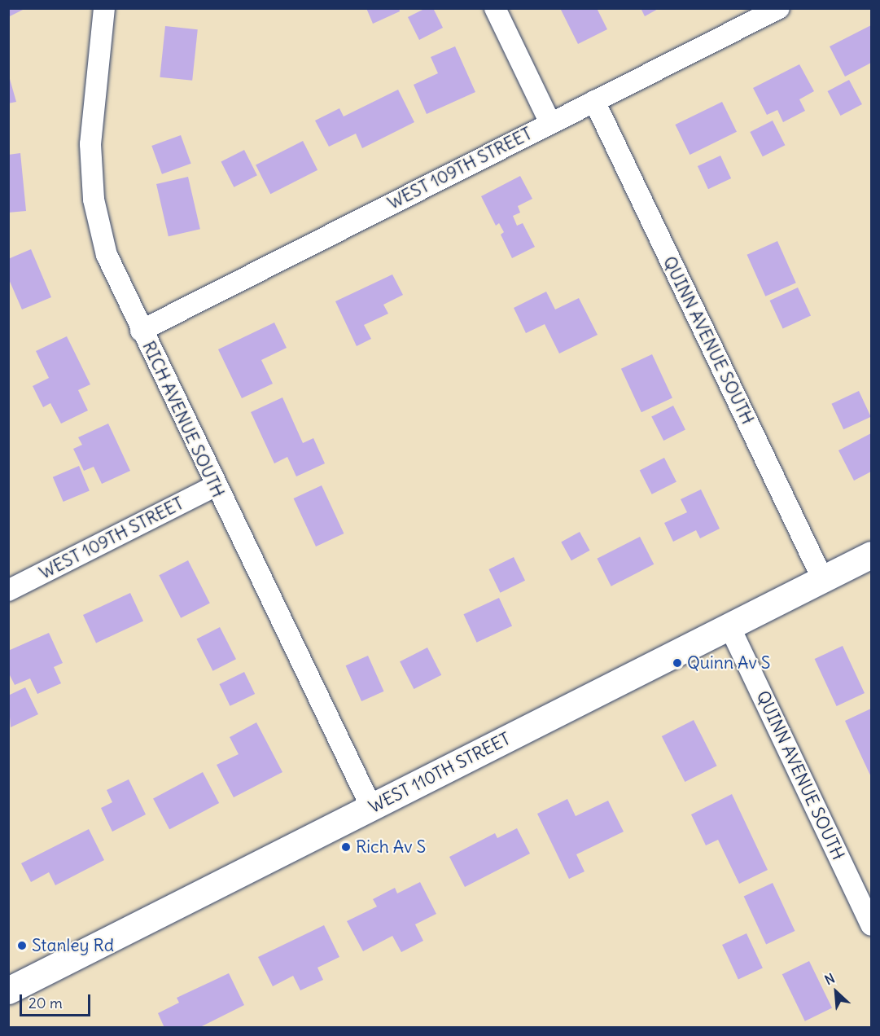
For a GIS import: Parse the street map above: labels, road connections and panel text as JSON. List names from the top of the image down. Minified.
{"streets":{"street":["WEST 109TH STREET","QUINN AVENUE SOUTH","RICH AVENUE SOUTH","WEST 110TH STREET"]},"crossings":[["WEST 109TH STREET","QUINN AVENUE SOUTH"],["WEST 109TH STREET","RICH AVENUE SOUTH"],["QUINN AVENUE SOUTH","WEST 110TH STREET"],["RICH AVENUE SOUTH","WEST 110TH STREET"]],"places":["Quinn Av S","Rich Av S","Stanley Rd"],"scale_bar":"20 m","north":"top left"}
